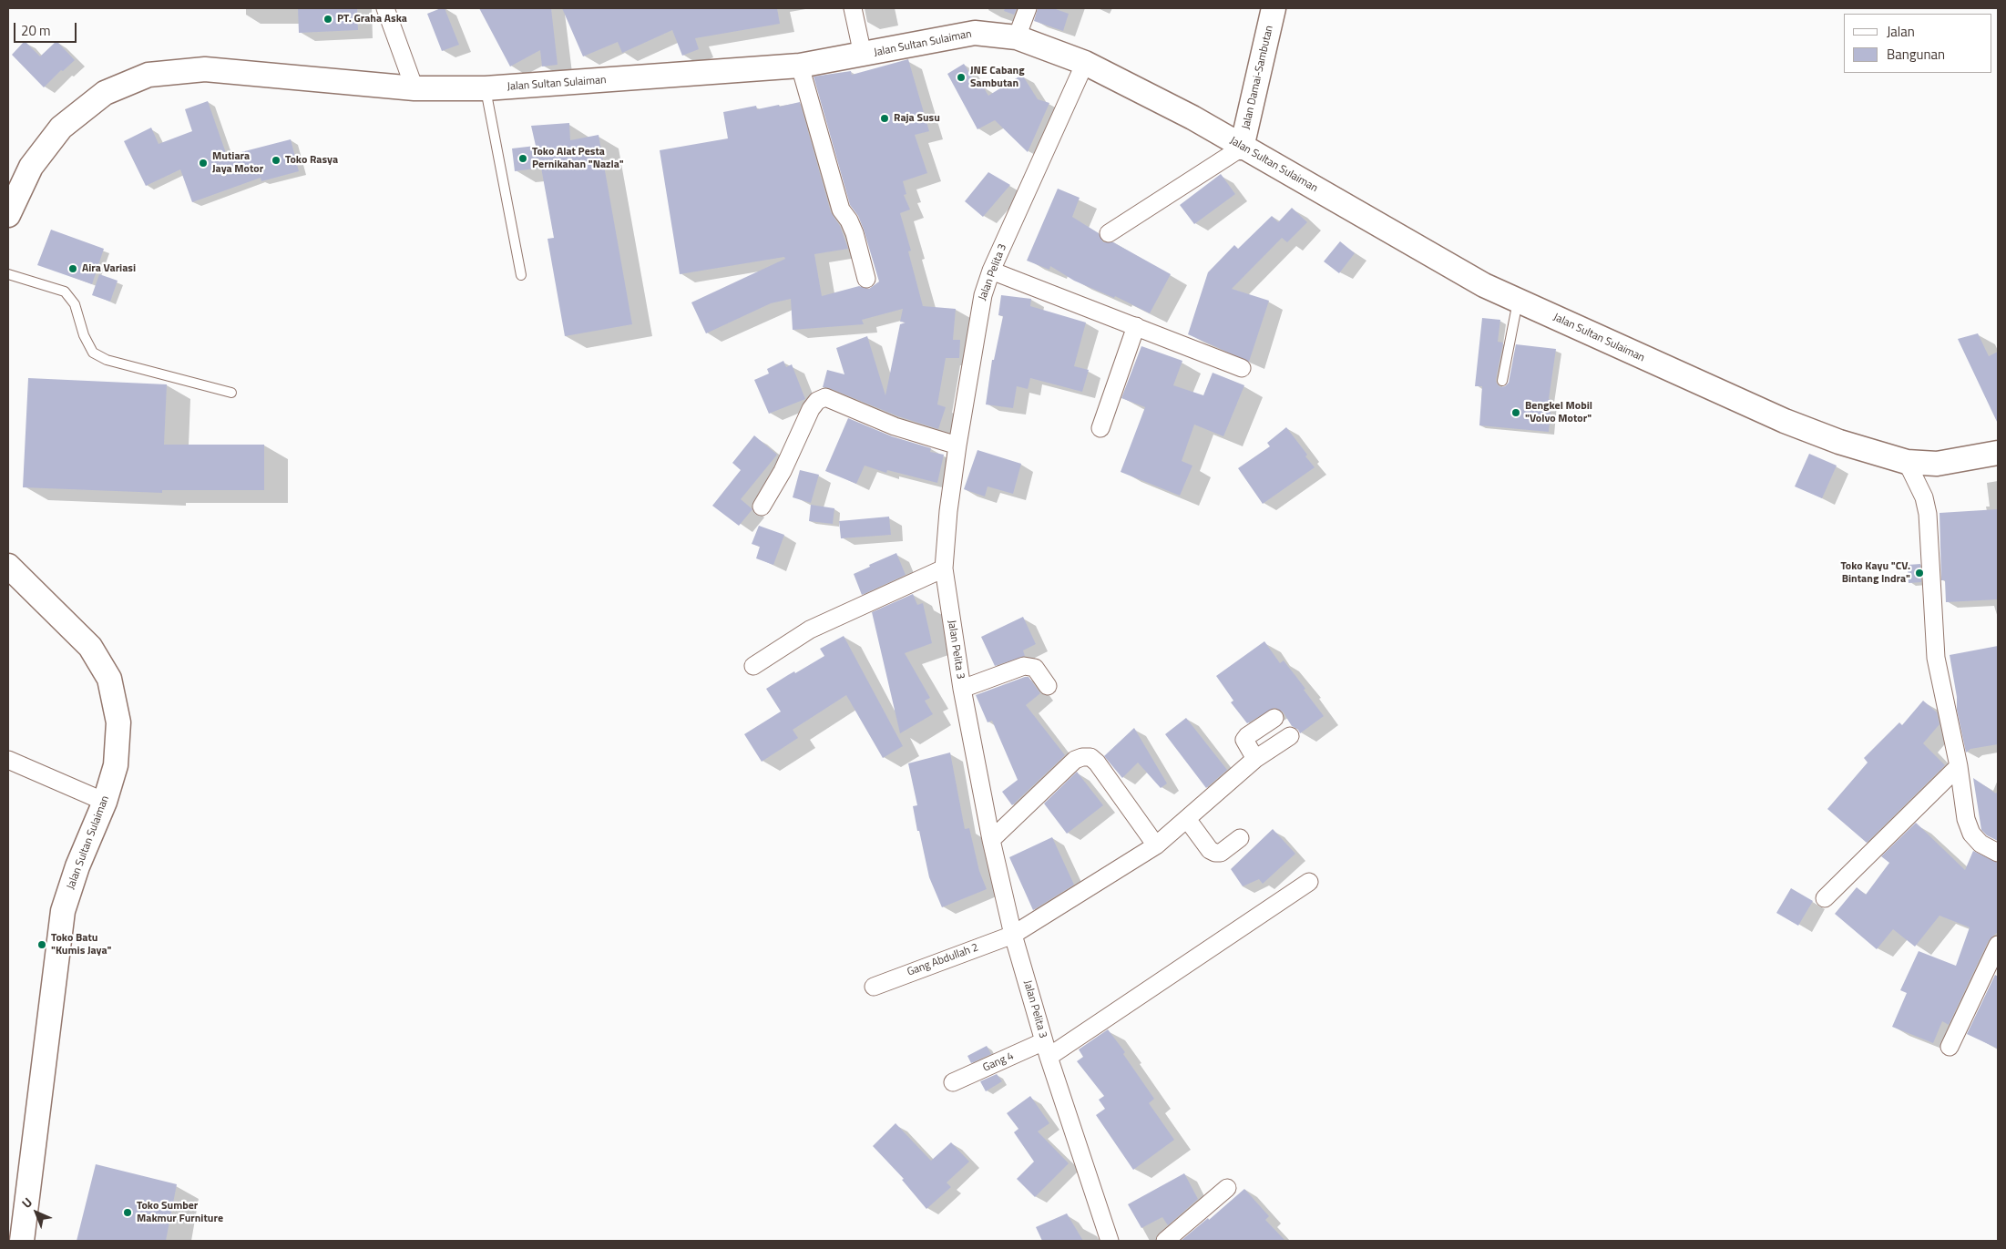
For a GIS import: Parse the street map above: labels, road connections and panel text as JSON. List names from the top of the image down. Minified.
{"streets":{"main road":["Jalan Sultan Sulaiman","Jalan Damai-Sambutan"],"street":["Jalan Pelita 3","Gang Abdullah 2","Gang 4"]},"crossings":[["Jalan Sultan Sulaiman","Jalan Damai-Sambutan"],["Jalan Sultan Sulaiman","Jalan Pelita 3"],["Jalan Pelita 3","Gang Abdullah 2"],["Jalan Pelita 3","Gang 4"]],"places":["PT. Graha Aska","JNE Cabang Sambutan","Raja Susu","Toko Alat Pesta Pernikahan \"Nazla\"","Toko Rasya","Mutiara Jaya Motor","Aira Variasi","Bengkel Mobil \"Volvo Motor\"","Toko Kayu \"CV. Bintang Indra\"","Toko Batu \"Kumis Jaya\"","Toko Sumber Makmur Furniture"],"legend":["Jalan","Bangunan"],"scale_bar":"20 m","north":"top left"}
